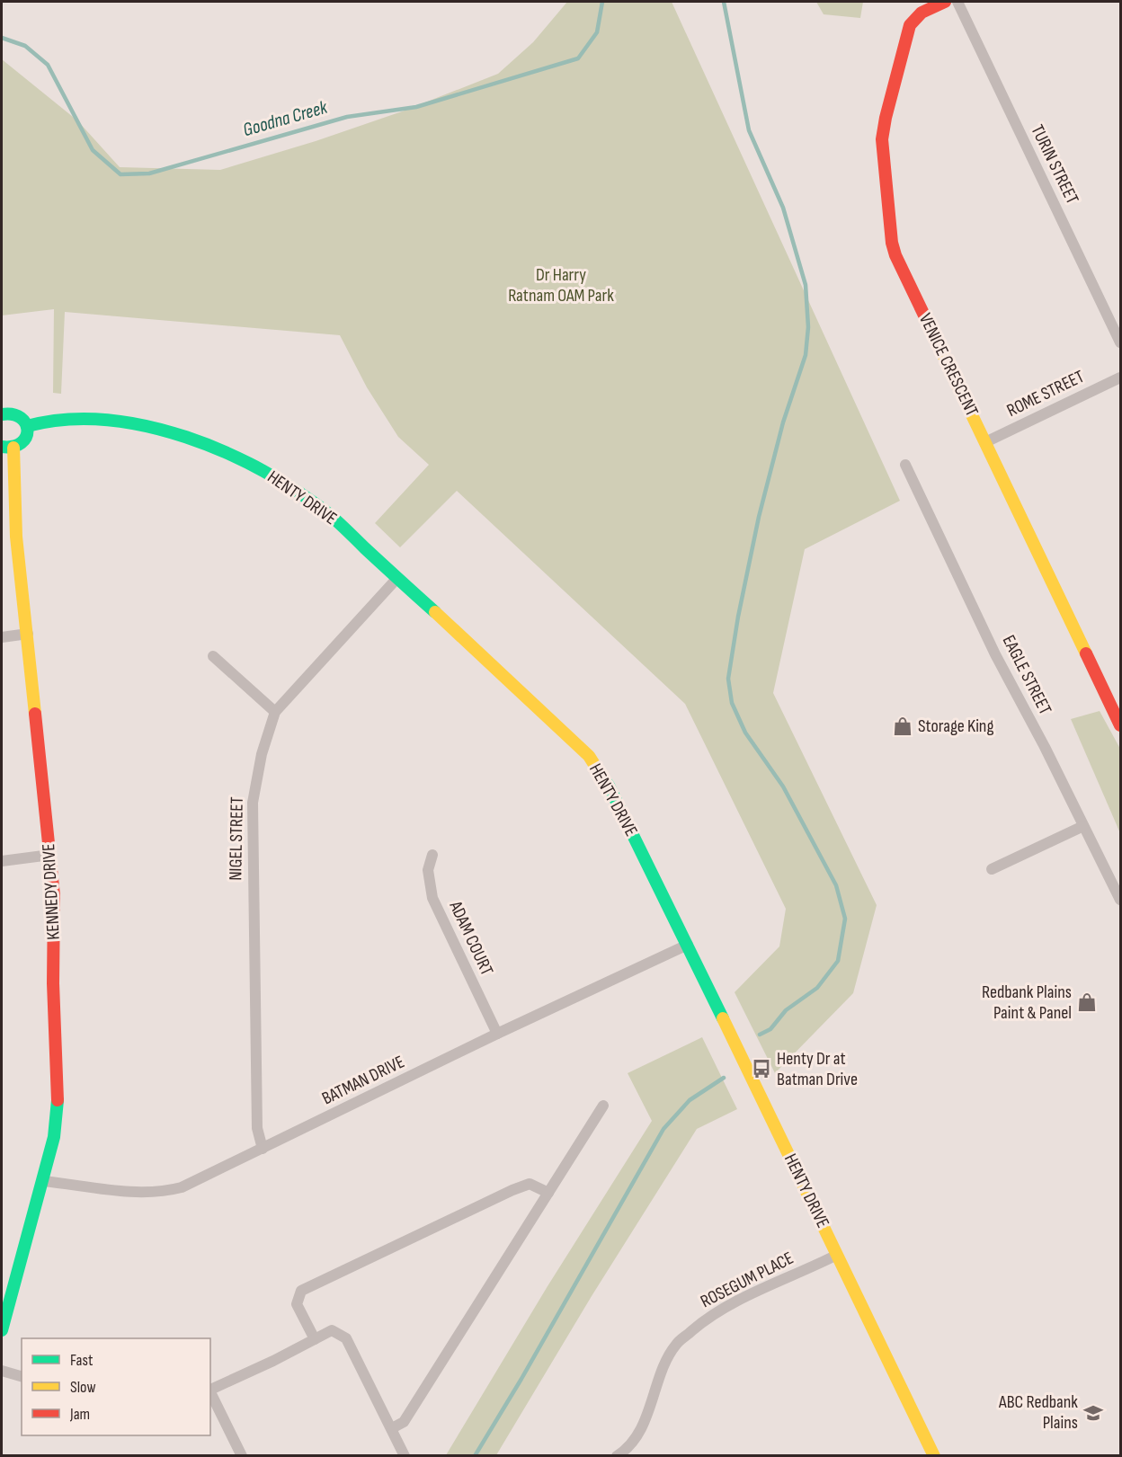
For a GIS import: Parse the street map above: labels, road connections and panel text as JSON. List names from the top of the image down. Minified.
{"streets":{"street":["TURIN STREET","VENICE CRESCENT","ROME STREET","HENTY DRIVE","EAGLE STREET","NIGEL STREET","KENNEDY DRIVE","ADAM COURT","BATMAN DRIVE","ROSEGUM PLACE"]},"crossings":[["VENICE CRESCENT","ROME STREET"],["HENTY DRIVE","NIGEL STREET"],["HENTY DRIVE","BATMAN DRIVE"],["HENTY DRIVE","ROSEGUM PLACE"],["NIGEL STREET","BATMAN DRIVE"],["KENNEDY DRIVE","BATMAN DRIVE"],["ADAM COURT","BATMAN DRIVE"]],"water":["Goodna Creek"],"parks":["Dr Harry Ratnam OAM Park"],"places":{"shop":["Storage King","Redbank Plains Paint & Panel"],"bus stop":["Henty Dr at Batman Drive"],"school or university":["ABC Redbank Plains"]},"legend":["Fast","Slow","Jam"]}
